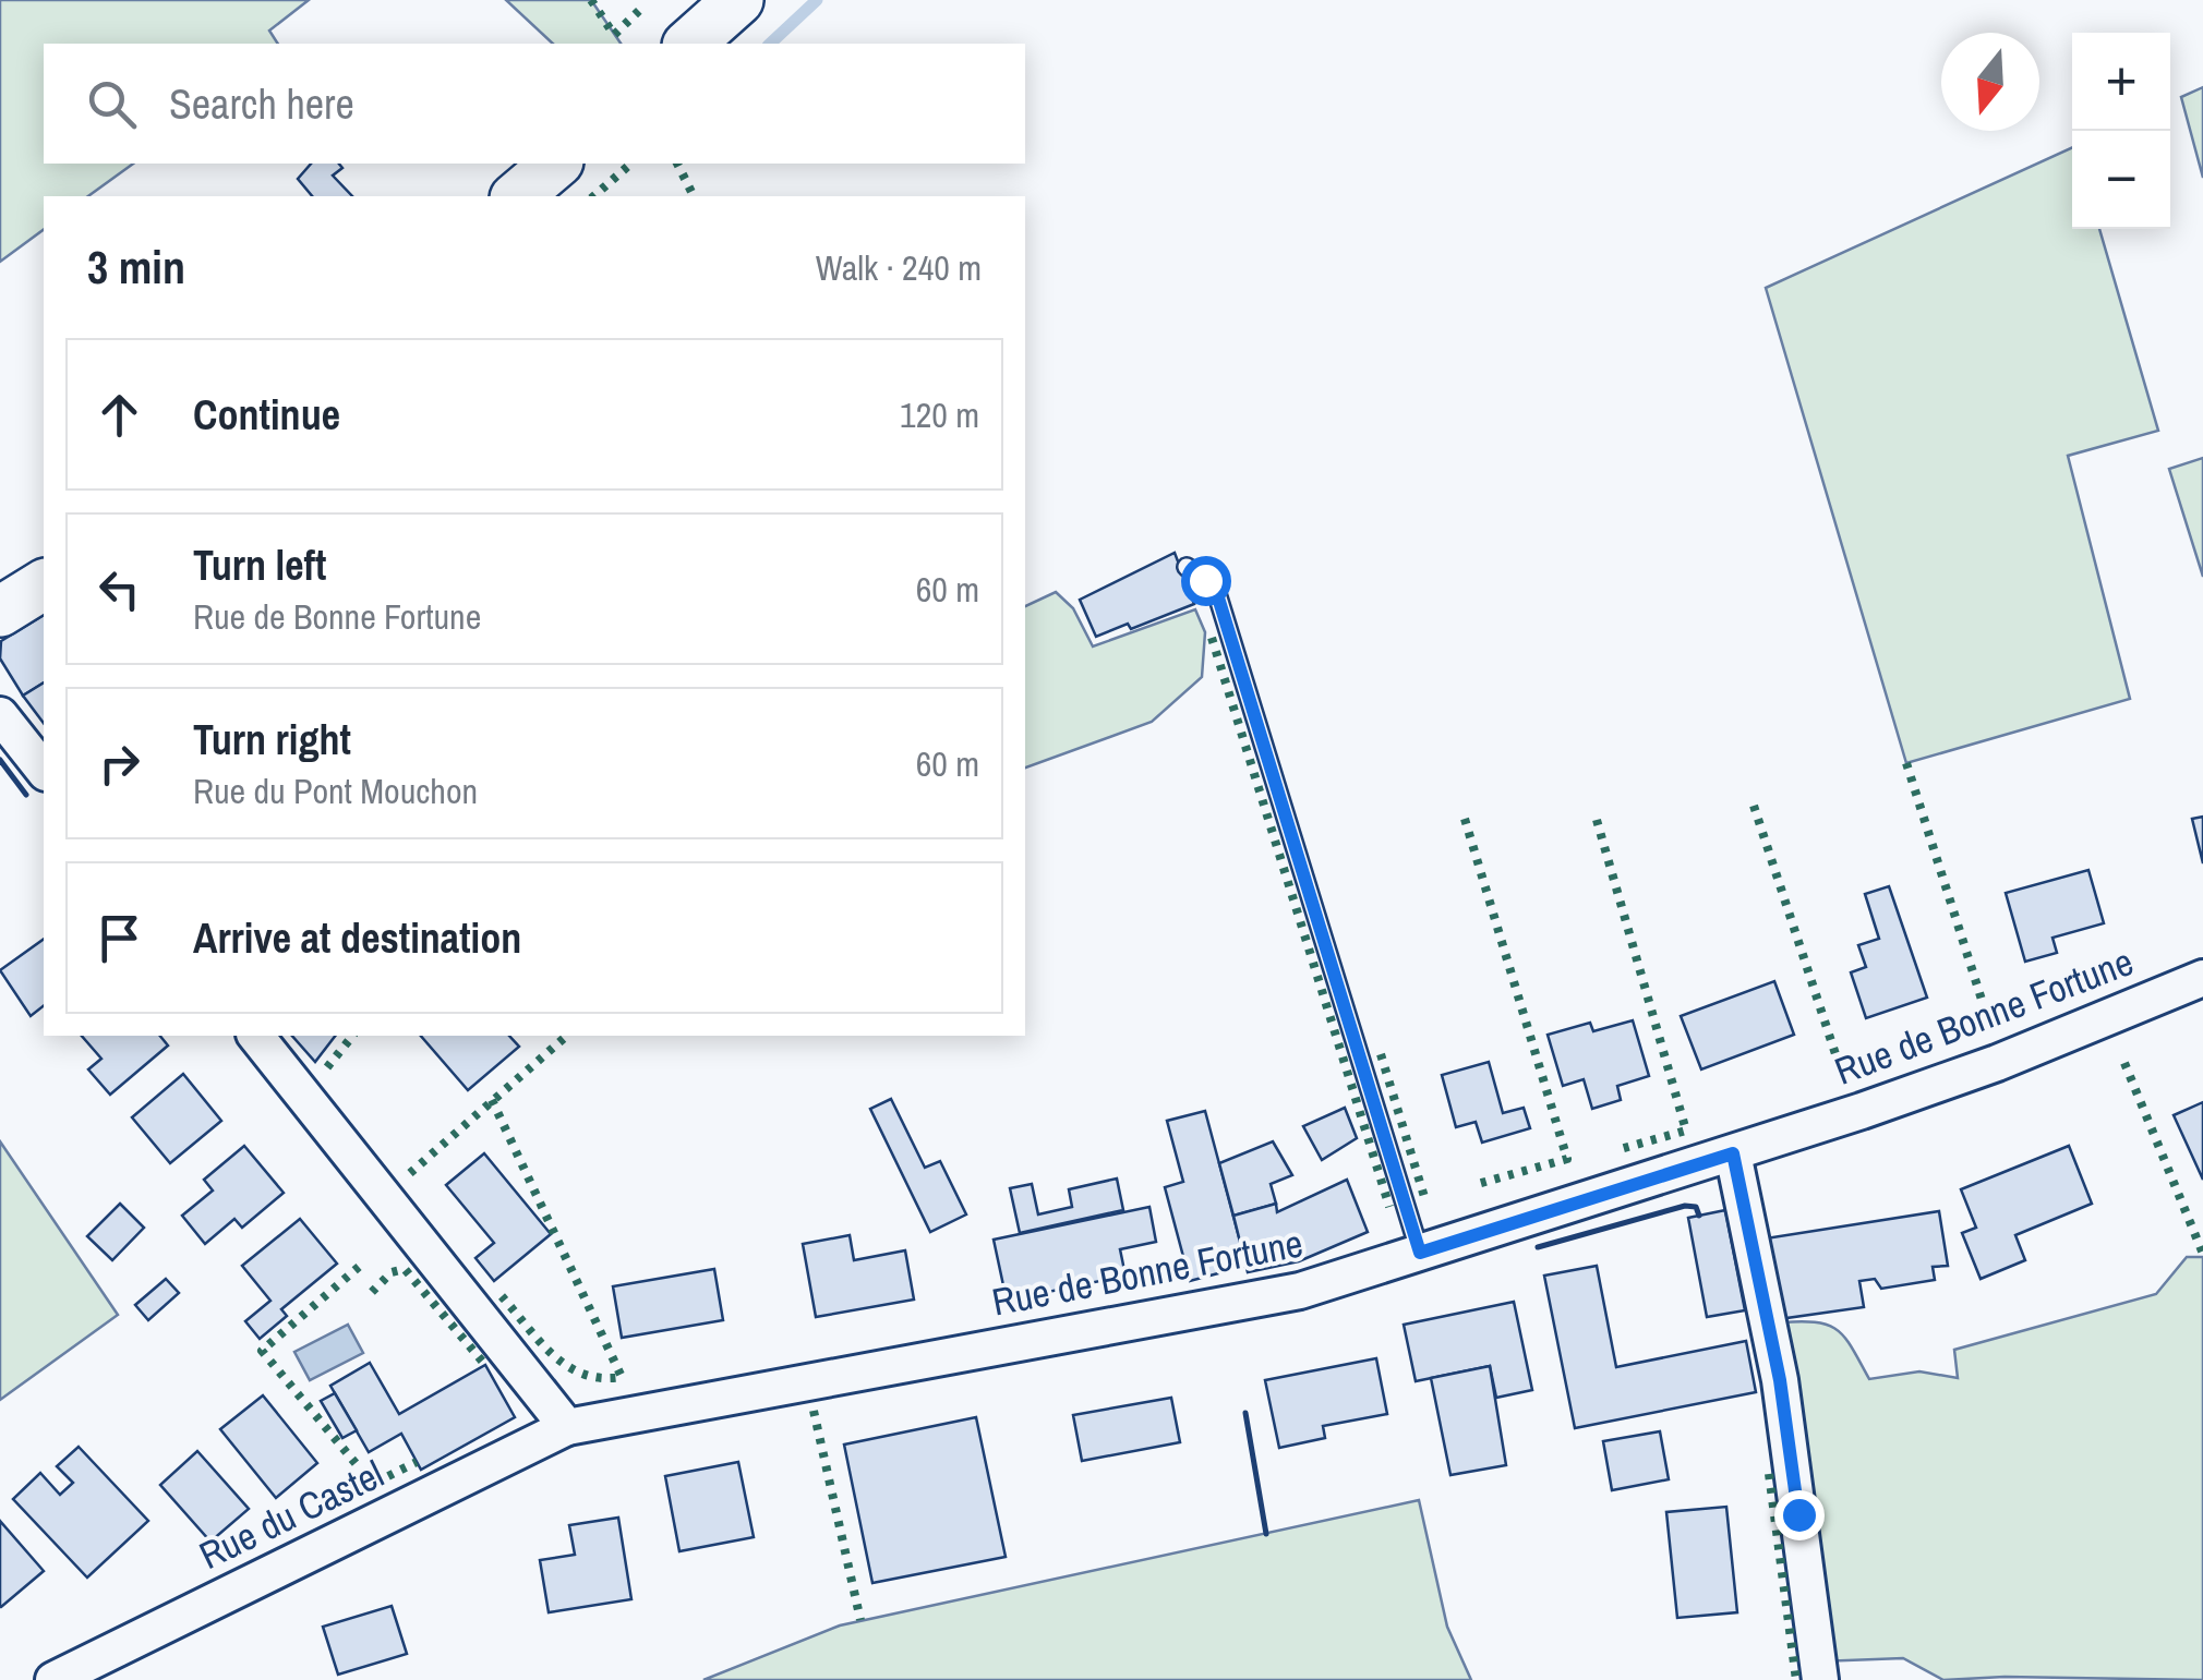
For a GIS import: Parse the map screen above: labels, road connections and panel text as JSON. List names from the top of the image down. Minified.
{"streets":{"street":["Rue de Bonne Fortune","Rue du Castel"]},"crossings":[["Rue de Bonne Fortune","Rue du Castel"]],"north":"bottom","page":{"map_buttons":["+","−"],"search":"Search here","heading":["3 min","Walk · 240 m"],"list":[["Continue","120 m"],["Turn left","Rue de Bonne Fortune","60 m"],["Turn right","Rue du Pont Mouchon","60 m"],"Arrive at destination"]}}
